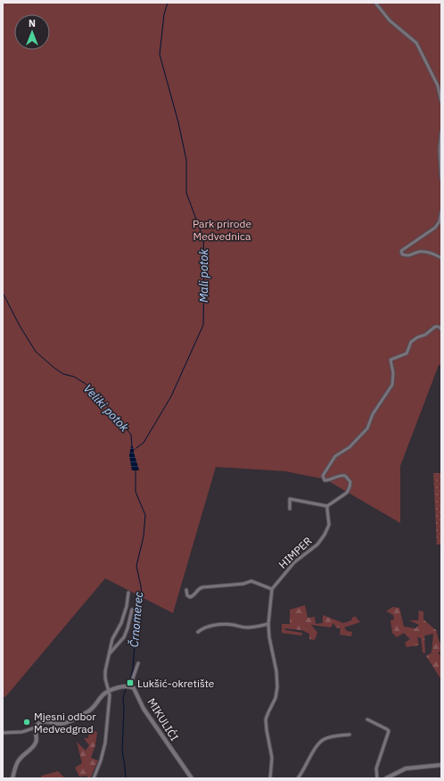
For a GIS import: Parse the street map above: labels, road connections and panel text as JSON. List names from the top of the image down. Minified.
{"streets":{"street":["HIMPER","MIKULIĆI"]},"water":["Mali potok","Veliki potok","Črnomerec"],"parks":["Park prirode Medvednica"],"places":{"transit":["Lukšić-okretište"],"other":["Mjesni odbor Medvedgrad"]},"north":"top"}
